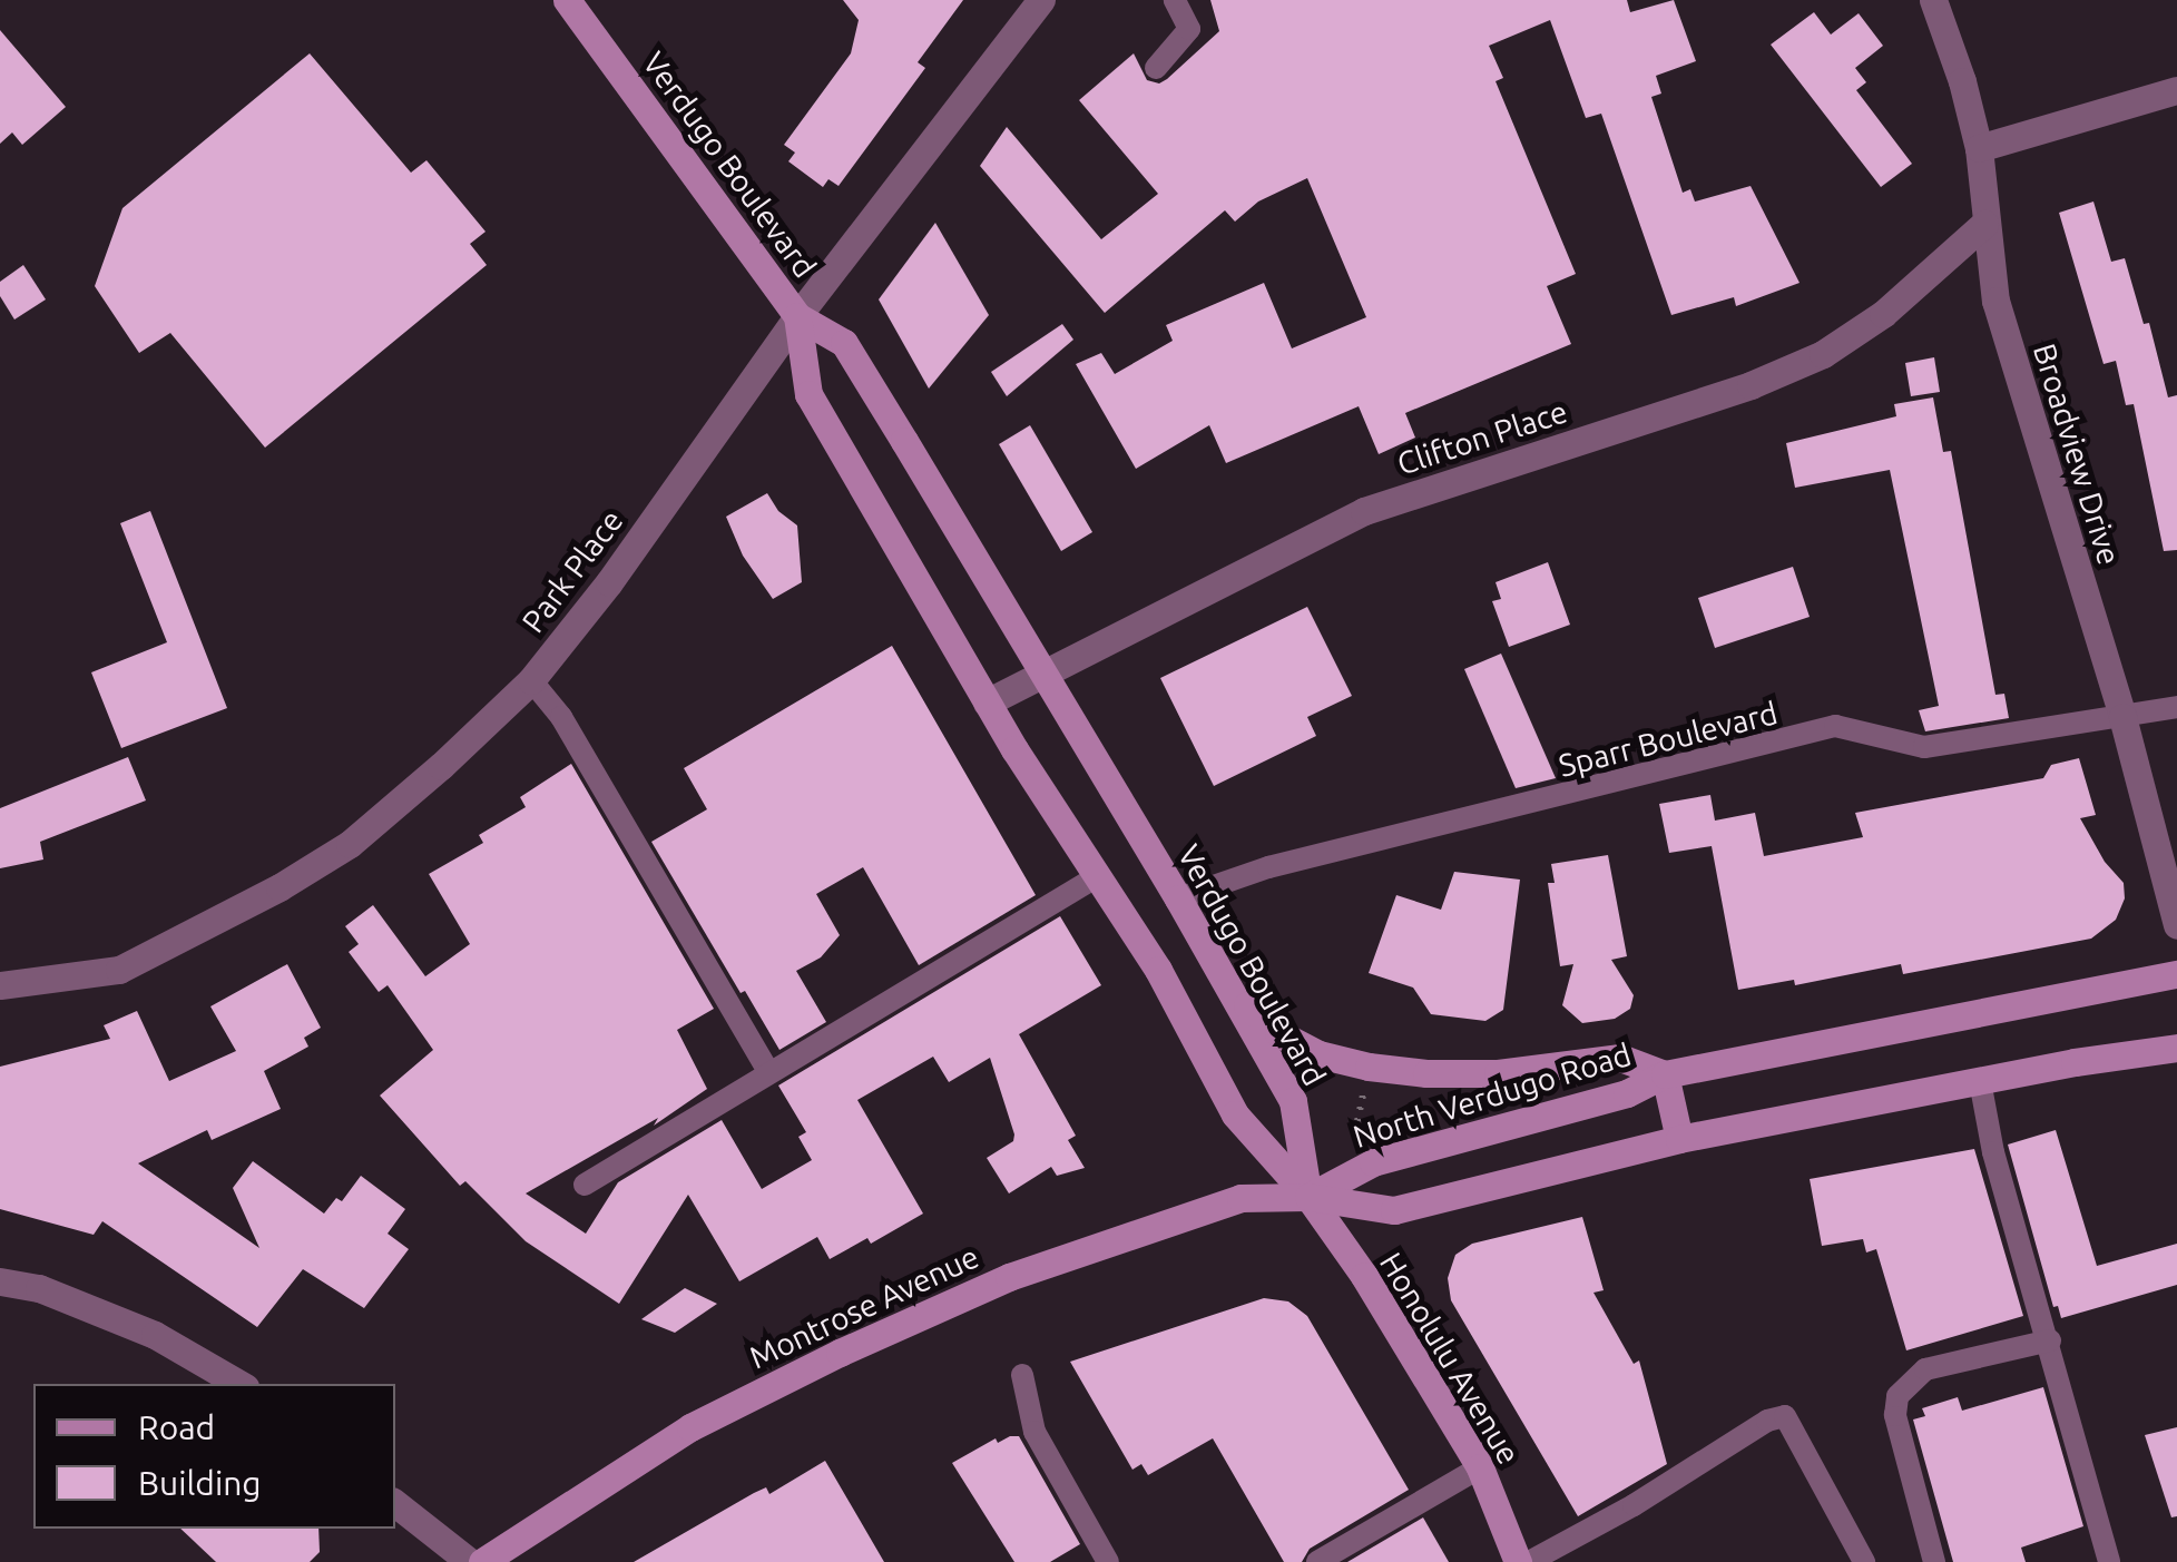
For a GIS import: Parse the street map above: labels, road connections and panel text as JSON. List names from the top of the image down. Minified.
{"streets":{"main road":["Verdugo Boulevard","North Verdugo Road","Montrose Avenue","Honolulu Avenue"],"street":["Clifton Place","Broadview Drive","Park Place"],"lane":["Sparr Boulevard"]},"crossings":[["Verdugo Boulevard","Clifton Place"],["Verdugo Boulevard","Park Place"],["Verdugo Boulevard","Sparr Boulevard"],["Verdugo Boulevard","North Verdugo Road"],["Verdugo Boulevard","Montrose Avenue"],["Verdugo Boulevard","Honolulu Avenue"],["Clifton Place","Broadview Drive"],["Broadview Drive","Sparr Boulevard"],["North Verdugo Road","Montrose Avenue"],["North Verdugo Road","Honolulu Avenue"],["Montrose Avenue","Honolulu Avenue"]],"legend":["Road","Building"]}
